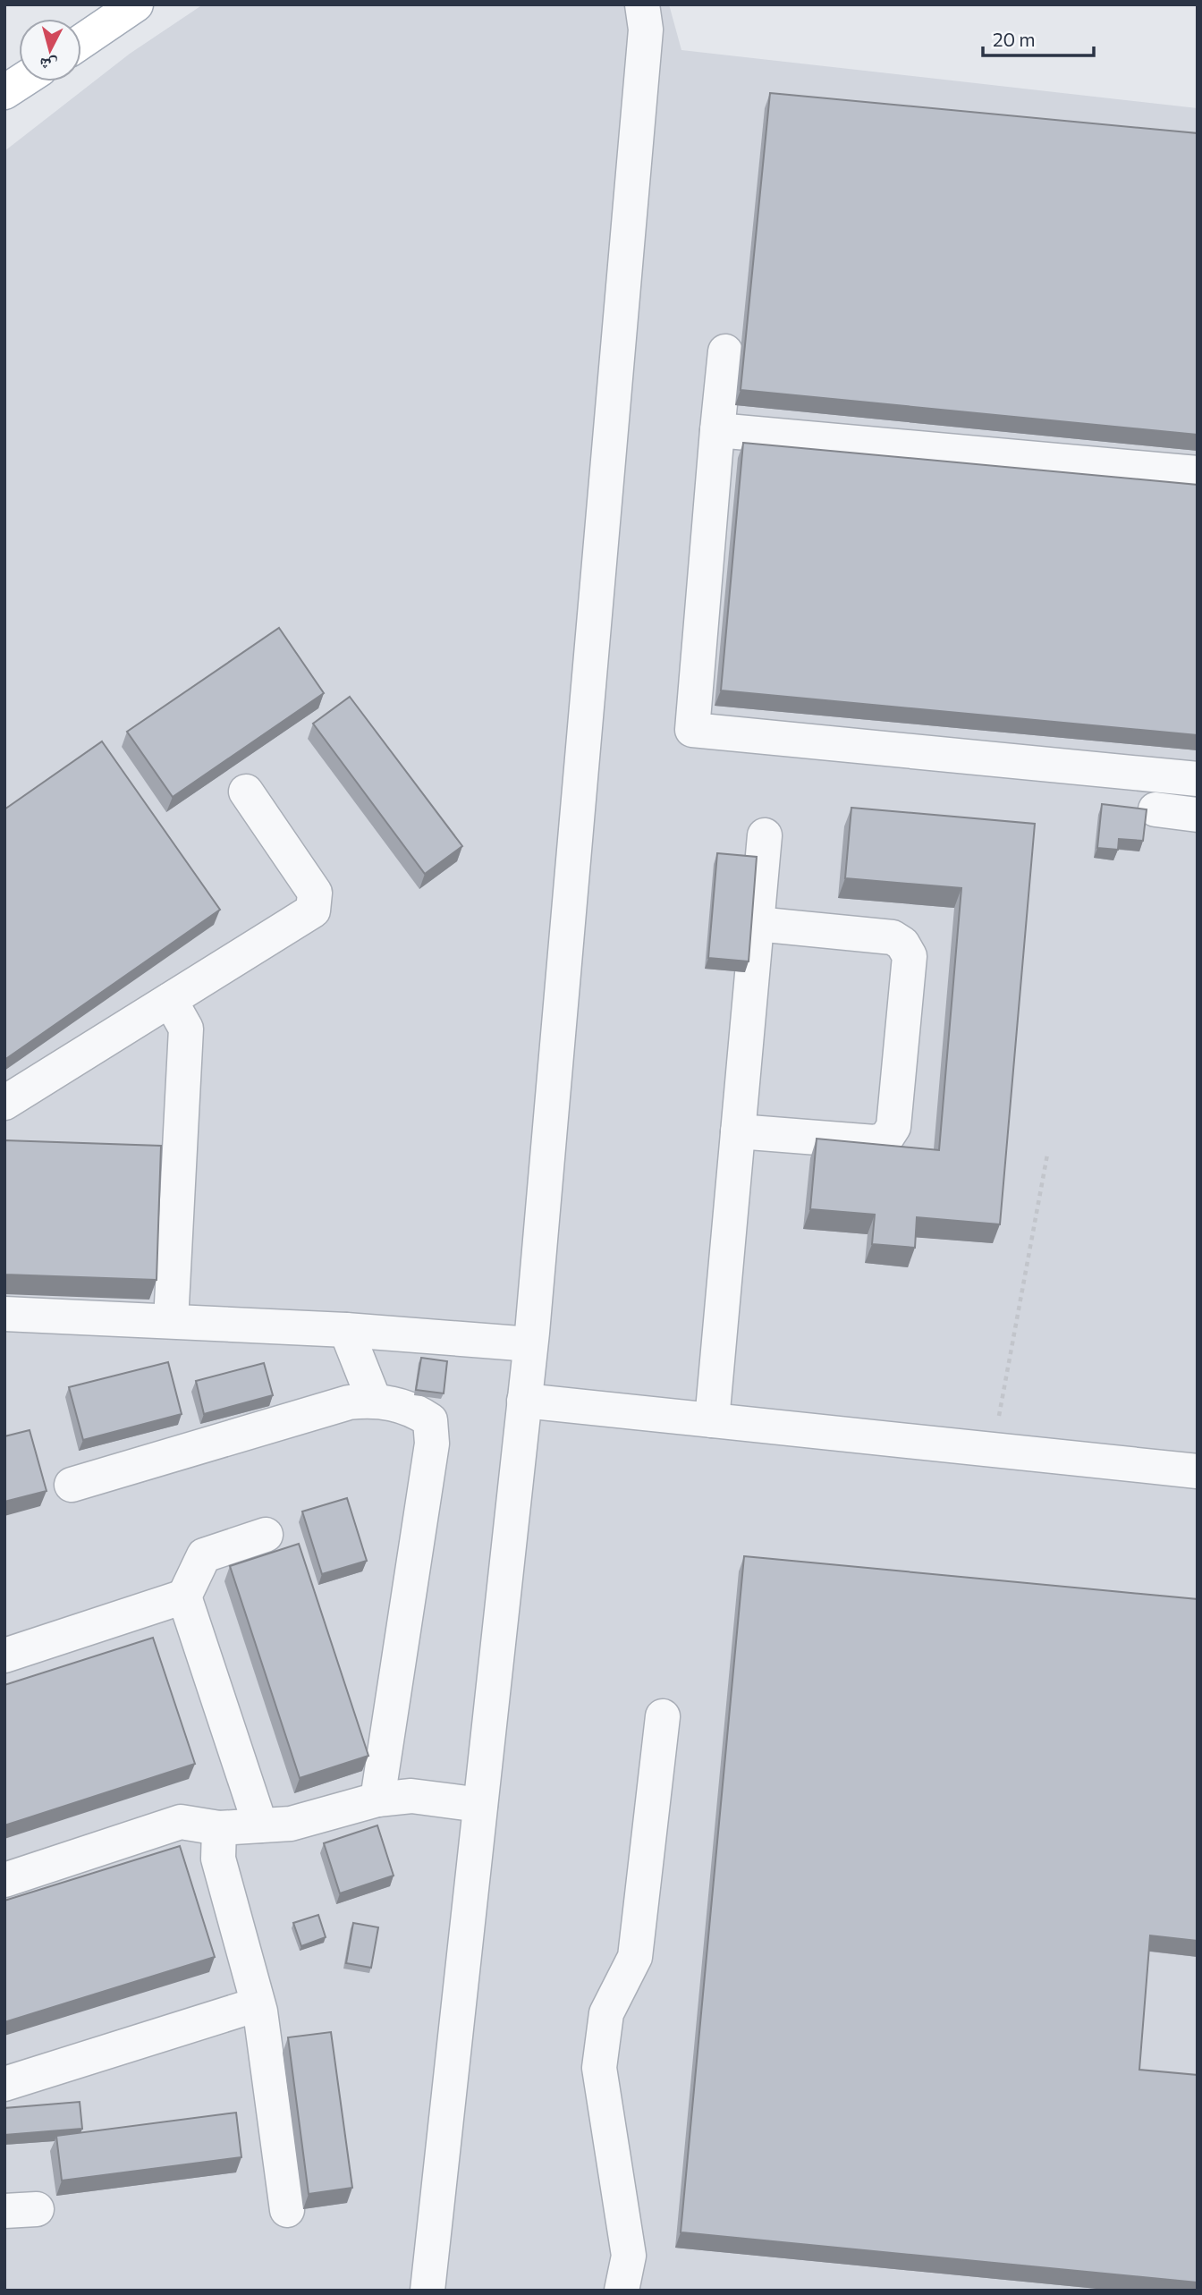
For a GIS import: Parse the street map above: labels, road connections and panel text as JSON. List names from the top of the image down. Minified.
{"scale_bar":"20 m","north":"bottom"}
